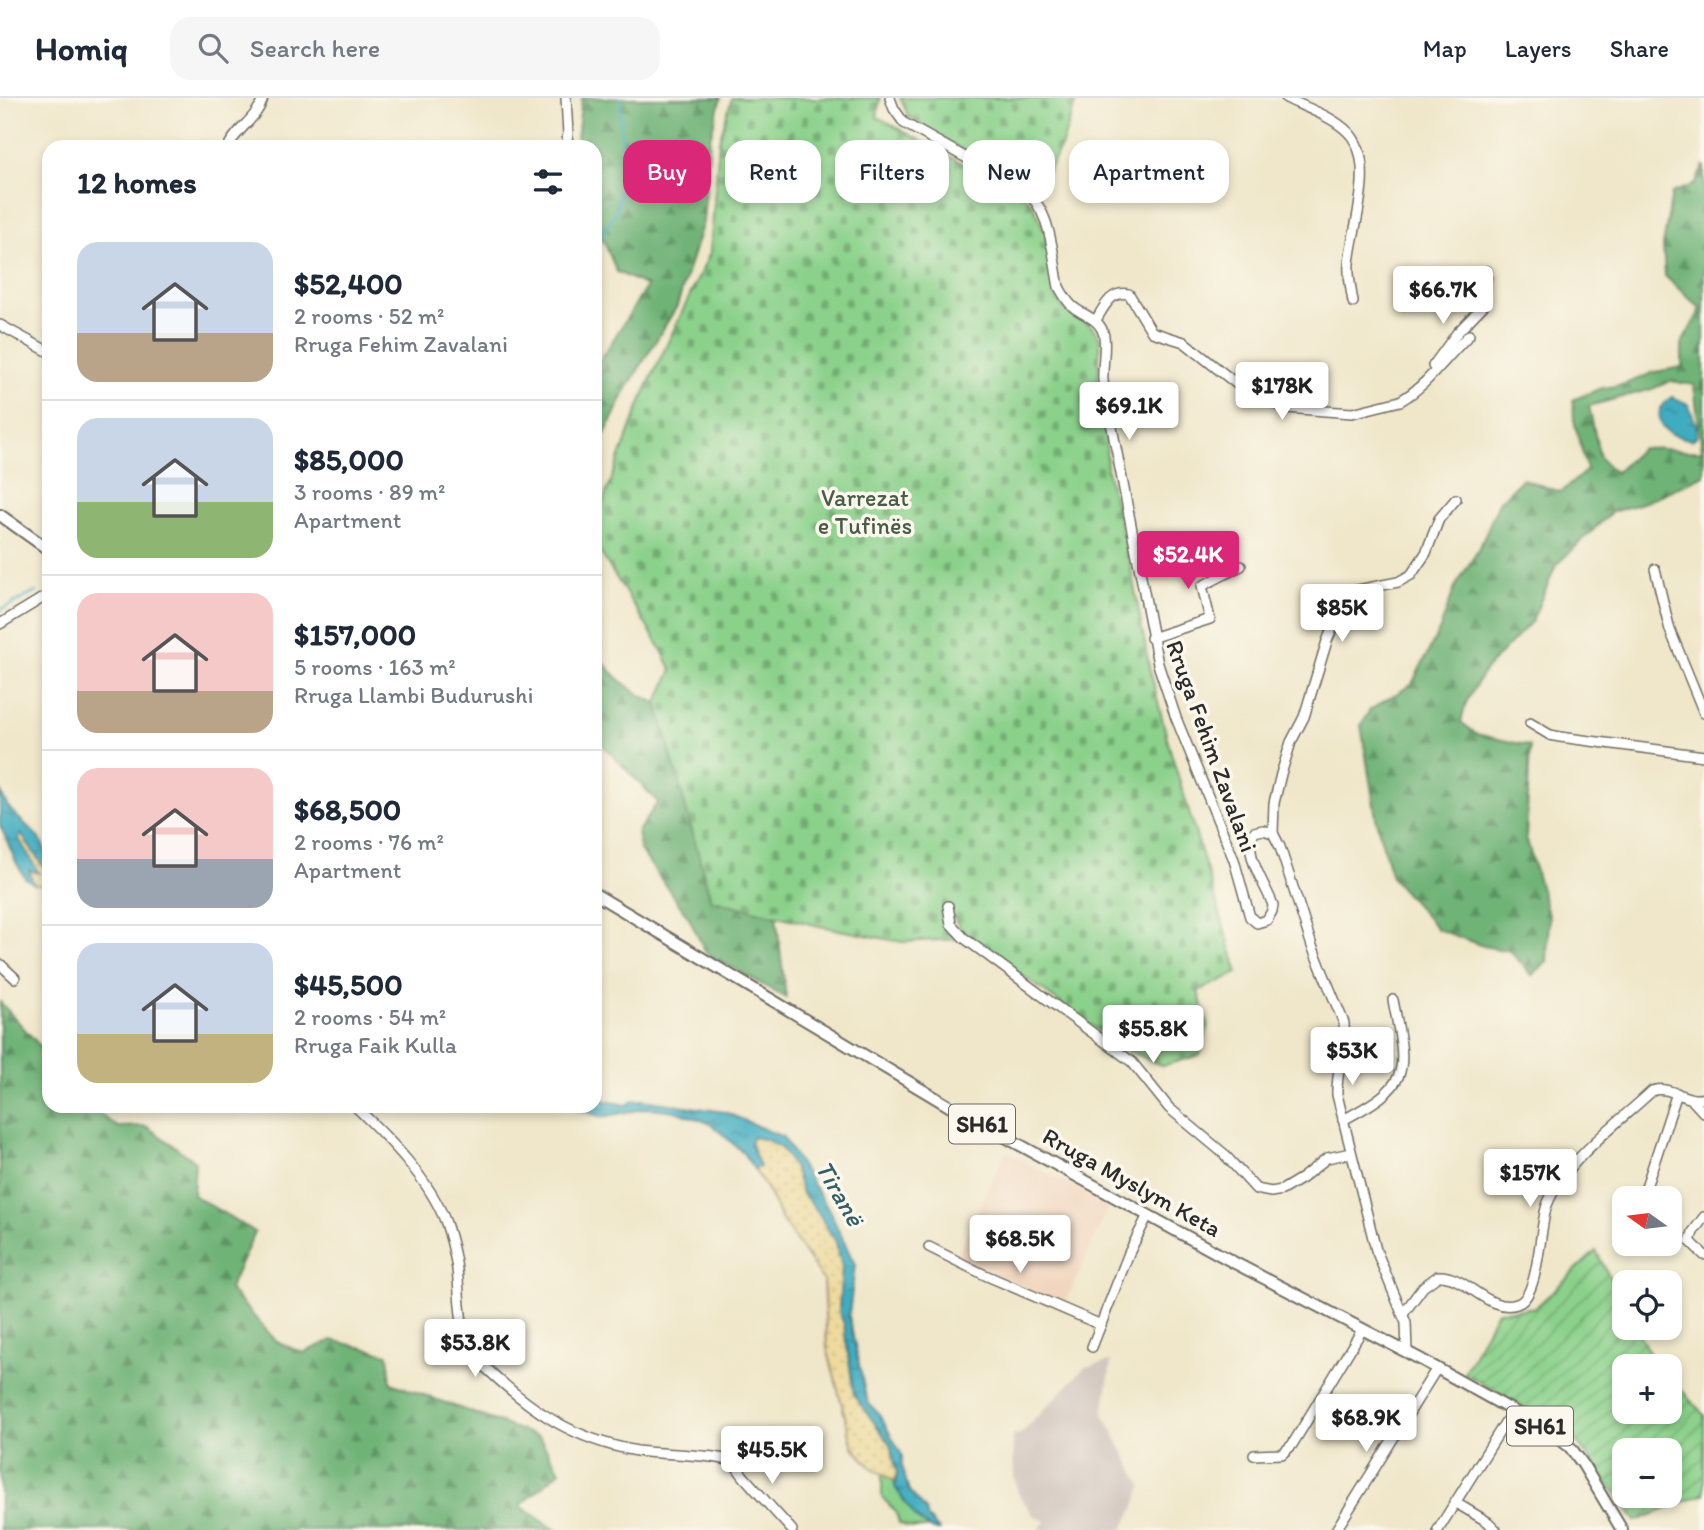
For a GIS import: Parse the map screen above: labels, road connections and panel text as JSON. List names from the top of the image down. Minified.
{"streets":{"main road":["SH61","Rruga Myslym Keta"],"street":["Rruga Fehim Zavalani"]},"water":["Tiranë"],"parks":["Varrezat e Tufinës"],"north":"left","page":{"header":"Homiq","search":"Search here","nav":["Map","Layers","Share"],"chip":["Buy","Rent","Filters","New","Apartment"],"heading":"12 homes","list":[{"name":"$52,400","note":"2 rooms · 52 m² · Rruga Fehim Zavalani"},{"name":"$85,000","note":"3 rooms · 89 m² · Apartment"},{"name":"$157,000","note":"5 rooms · 163 m² · Rruga Llambi Budurushi"},{"name":"$68,500","note":"2 rooms · 76 m² · Apartment"},{"name":"$45,500","note":"2 rooms · 54 m² · Rruga Faik Kulla"}],"price":["$66.7K","$178K","$69.1K","$52.4K","$85K","$55.8K","$53K","$157K","$68.5K","$53.8K","$68.9K","$45.5K"],"map_buttons":["+","−"]}}
